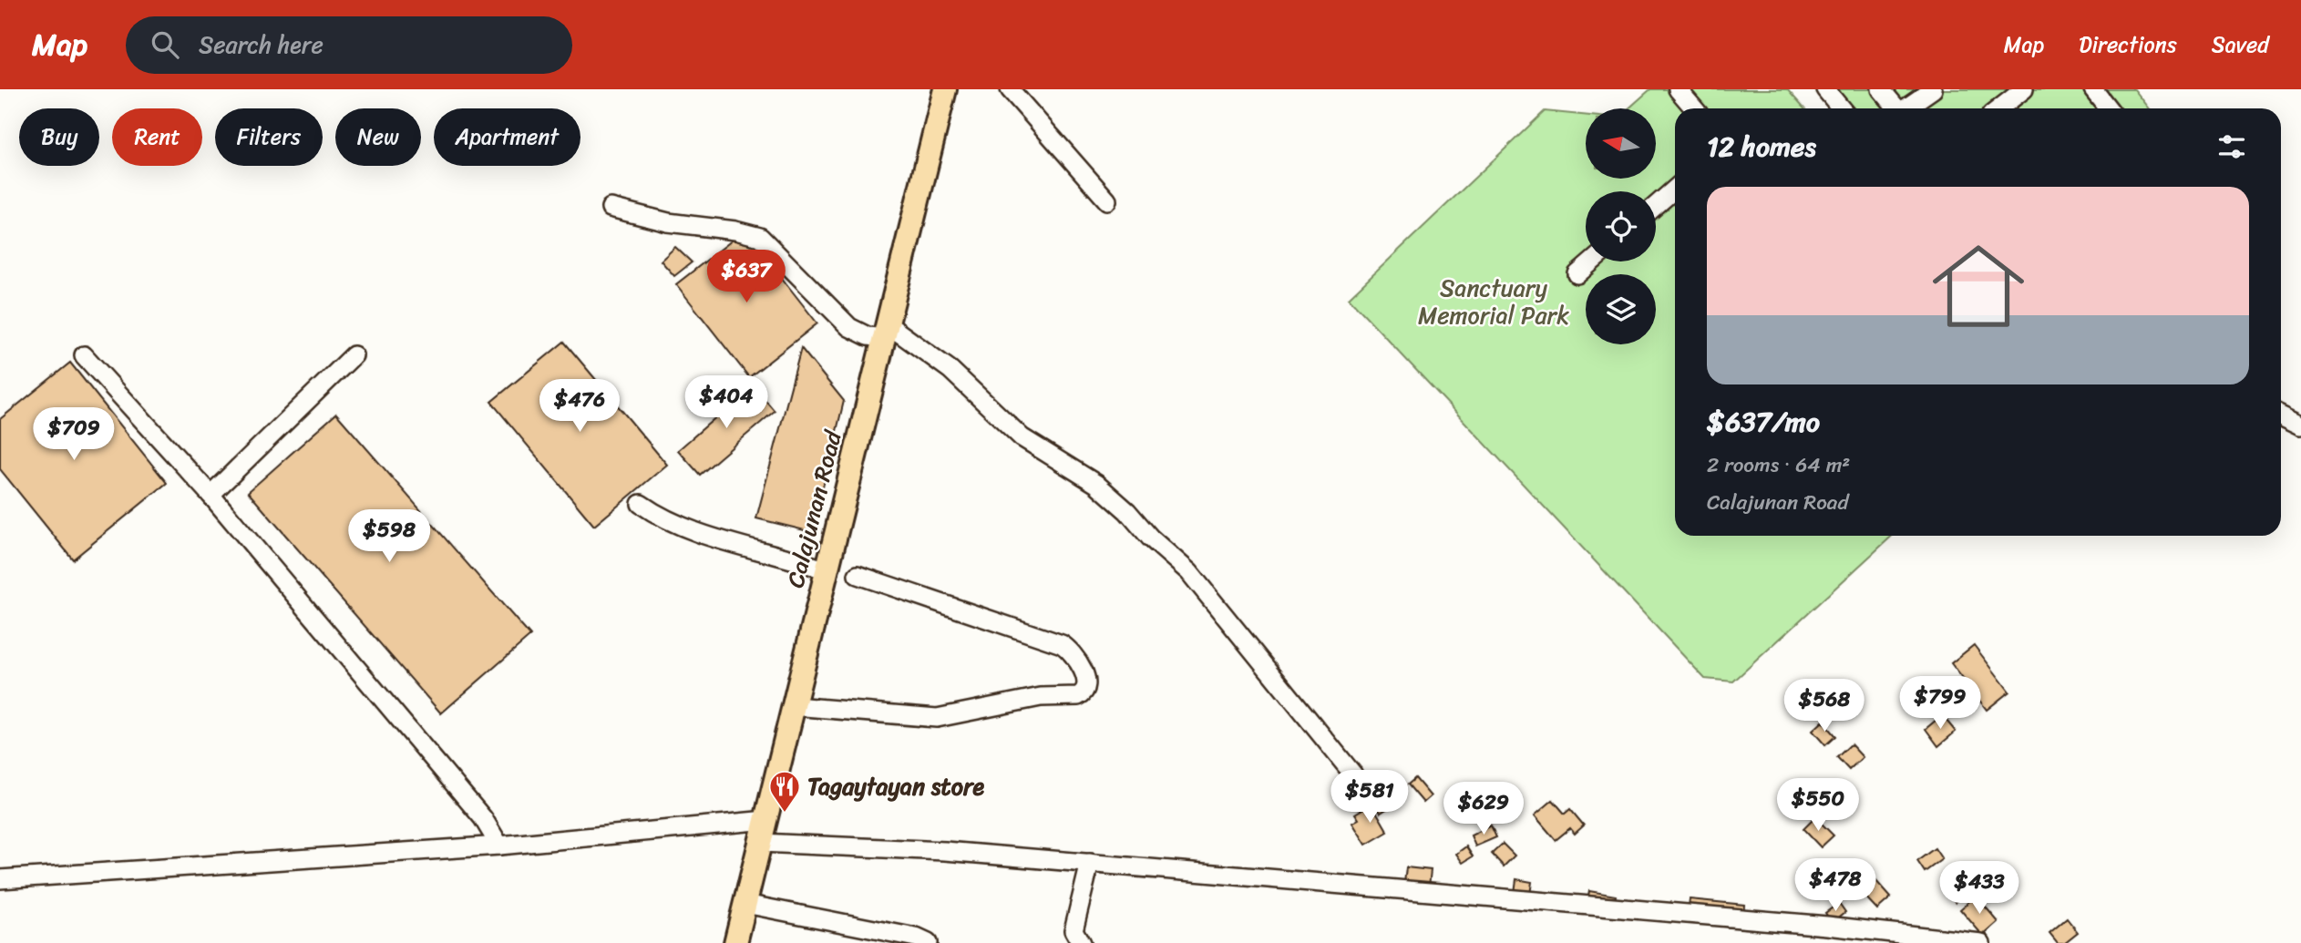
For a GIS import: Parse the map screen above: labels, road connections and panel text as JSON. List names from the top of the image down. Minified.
{"streets":{"main road":["Calajunan Road"]},"parks":["Sanctuary Memorial Park"],"places":{"restaurant":["Tagaytayan store"]},"north":"left","page":{"header":"Map","search":"Search here","nav":["Map","Directions","Saved"],"chip":["Buy","Rent","Filters","New","Apartment"],"heading":"12 homes","list":[{"name":"$637/mo","note":"2 rooms · 64 m² · Calajunan Road"}],"price":["$637","$404","$476","$709","$598","$799","$568","$581","$550","$629","$478","$433"]}}
